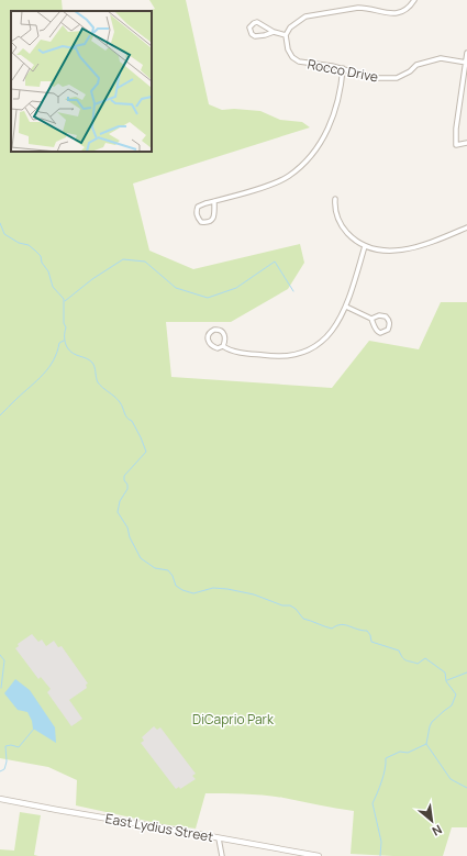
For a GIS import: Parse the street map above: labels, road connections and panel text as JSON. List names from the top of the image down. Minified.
{"streets":{"street":["Rocco Drive","East Lydius Street"]},"parks":["DiCaprio Park"],"north":"bottom right"}
